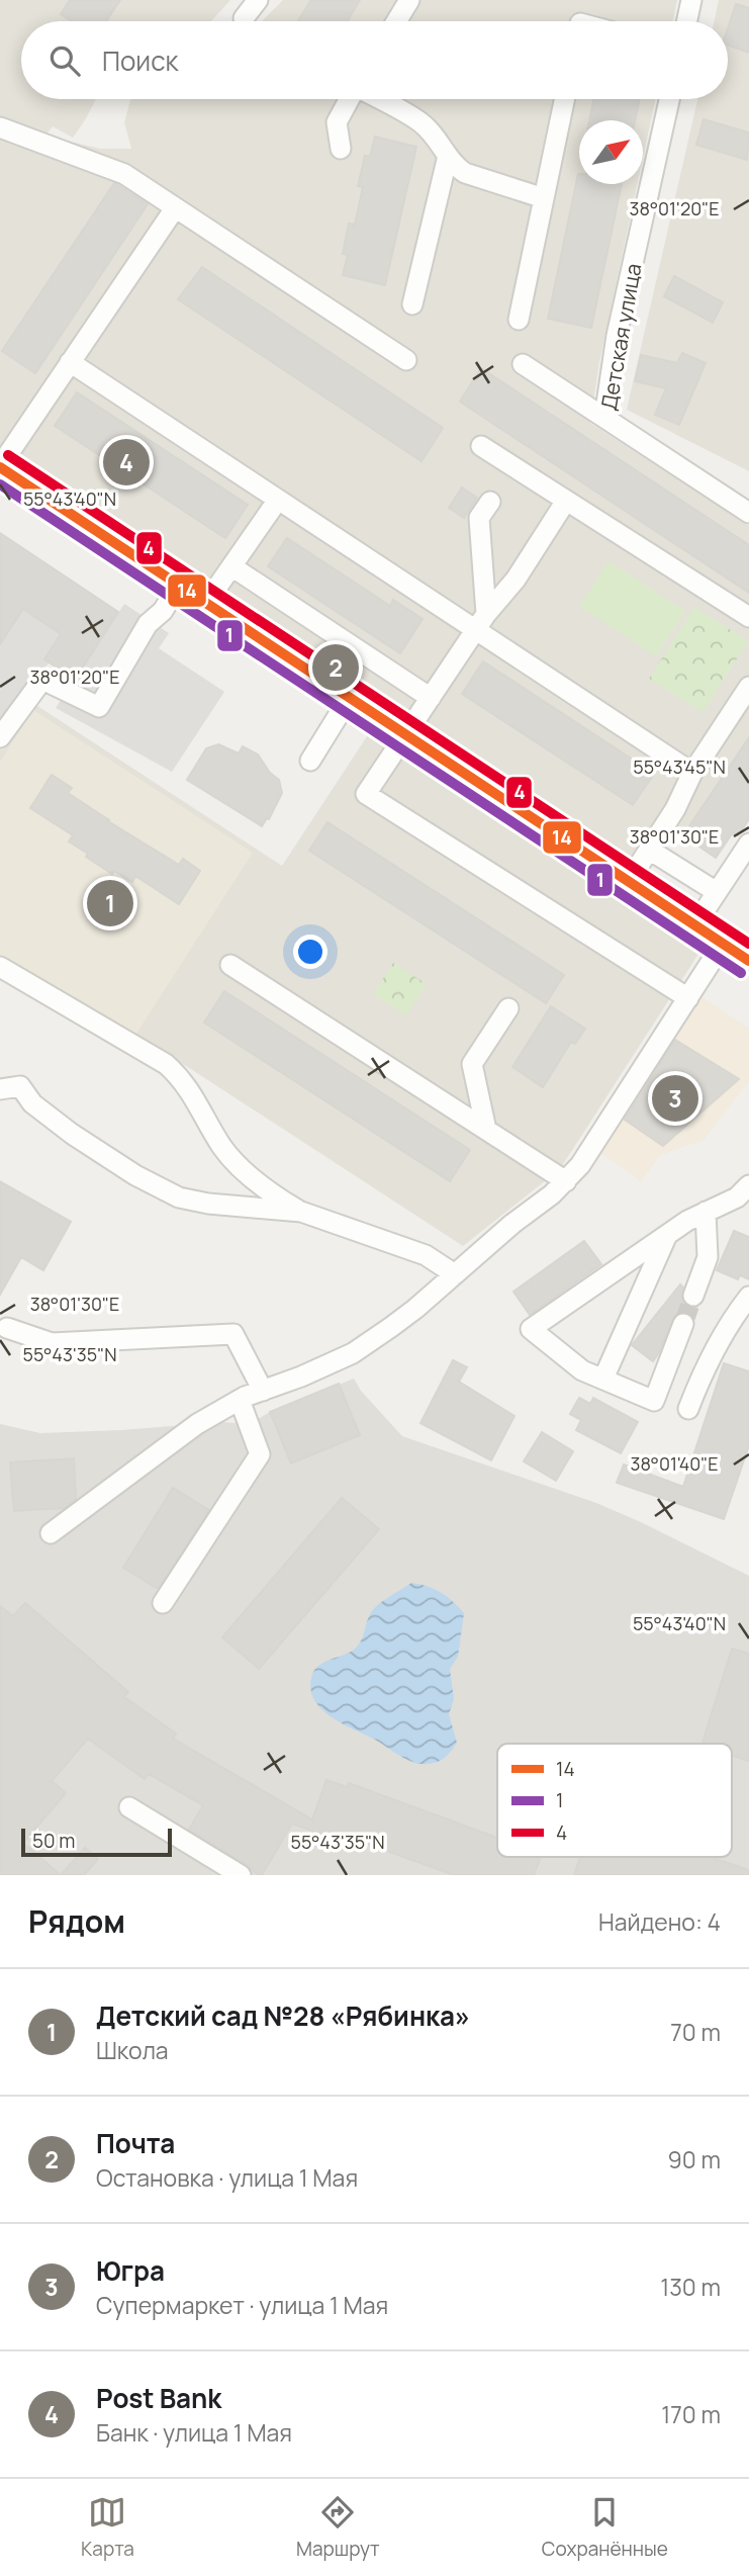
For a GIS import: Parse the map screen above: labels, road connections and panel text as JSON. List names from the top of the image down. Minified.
{"streets":{"street":["Детская улица"]},"lines":["transit line 4","transit line 14","transit line 1"],"legend":["14","1","4"],"scale_bar":"50 m","north":"top right","page":{"search":"Поиск","pins":["4","2","1","3"],"scale":"50 m","heading":["Рядом","Найдено: 4"],"list":[{"mark":"1","name":"Детский сад №28 «Рябинка»","note":"Школа","value":"70 m"},{"mark":"2","name":"Почта","note":"Остановка · улица 1 Мая","value":"90 m"},{"mark":"3","name":"Югра","note":"Супермаркет · улица 1 Мая","value":"130 m"},{"mark":"4","name":"Post Bank","note":"Банк · улица 1 Мая","value":"170 m"}],"nav":["Карта","Маршрут","Сохранённые"]},"coordinates":["38°01'20\"E","55°43'40\"N","55°43'45\"N","38°01'30\"E","55°43'35\"N","38°01'40\"E"]}
